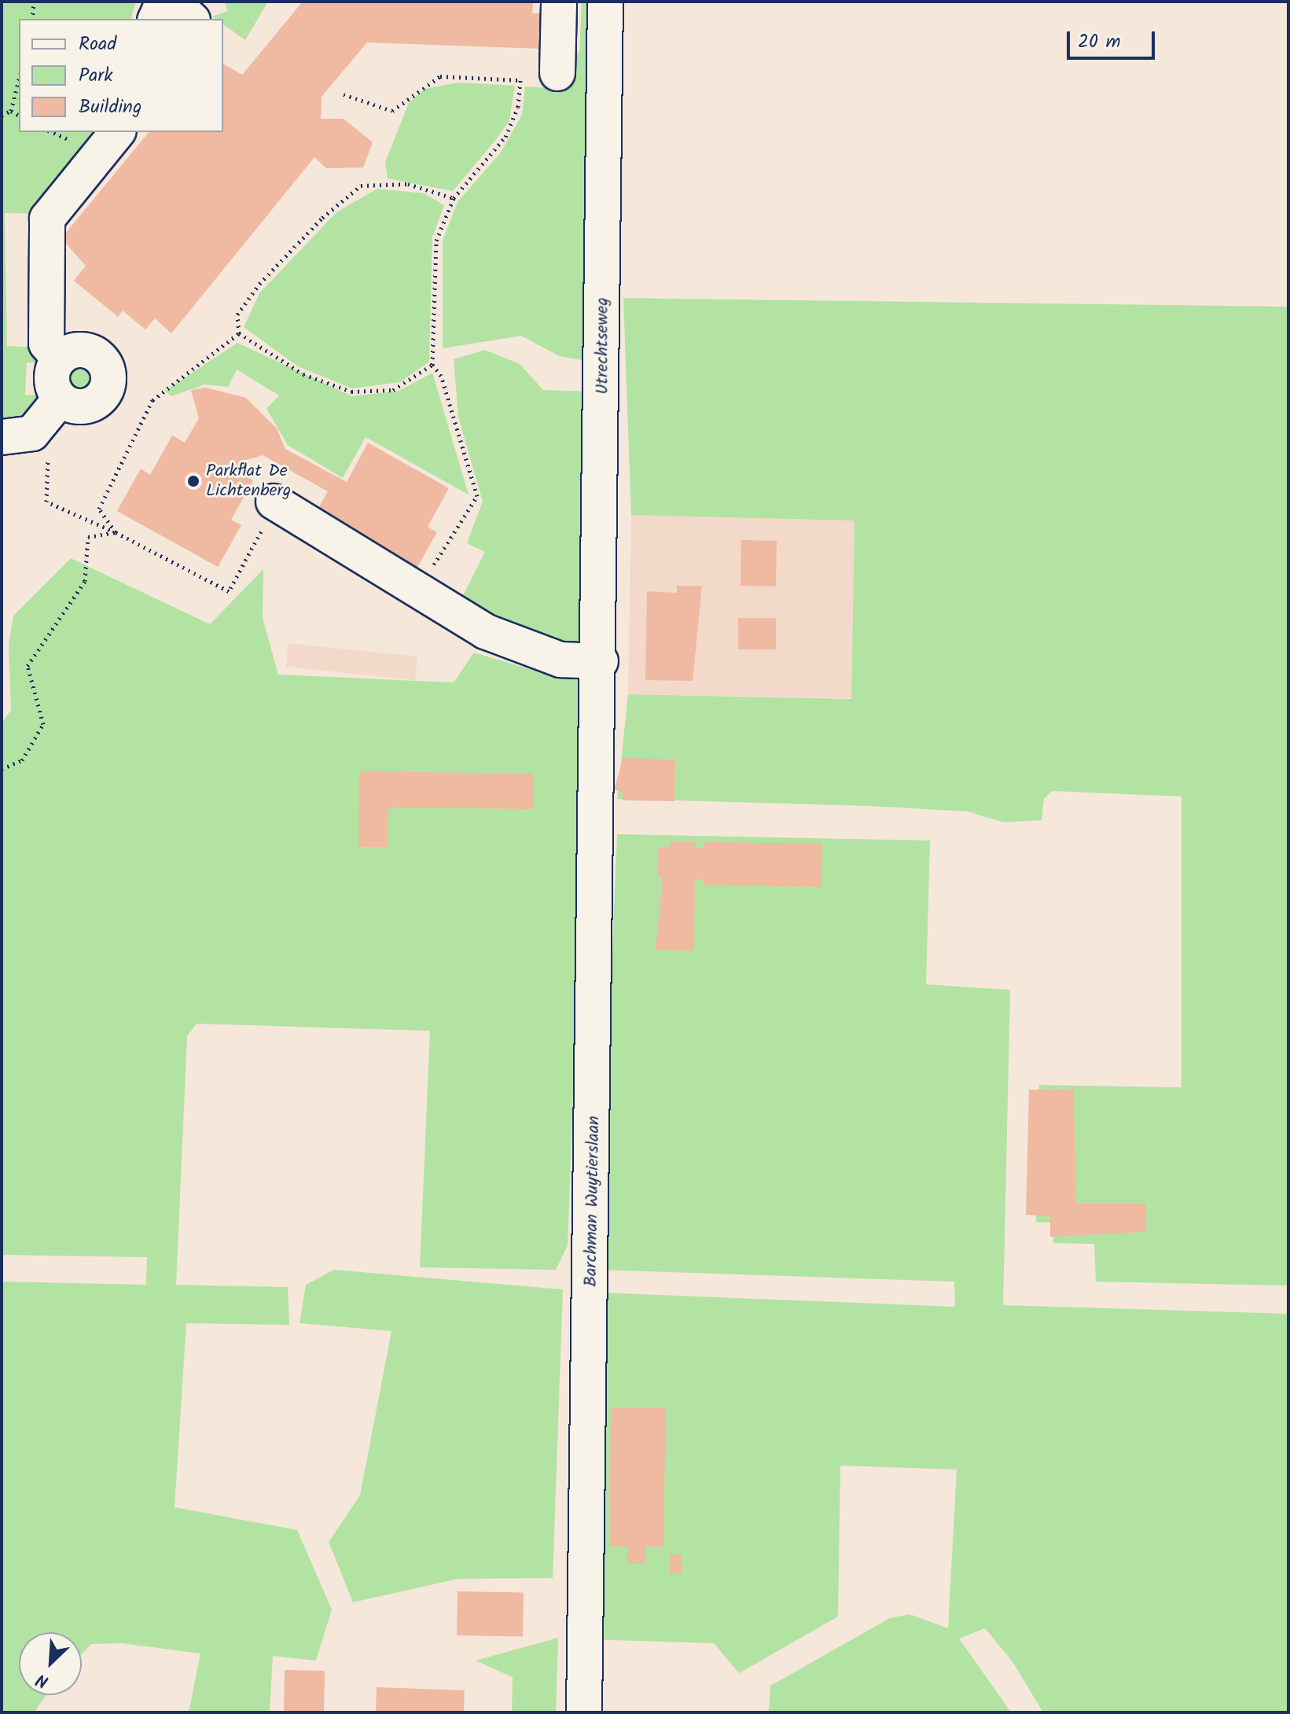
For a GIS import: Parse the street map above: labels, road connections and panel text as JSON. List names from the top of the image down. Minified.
{"streets":{"lane":["Utrechtseweg","Barchman Wuytierslaan"]},"crossings":[["Utrechtseweg","Barchman Wuytierslaan"]],"places":["Parkflat De Lichtenberg"],"legend":["Road","Park","Building"],"scale_bar":"20 m","north":"bottom left"}
